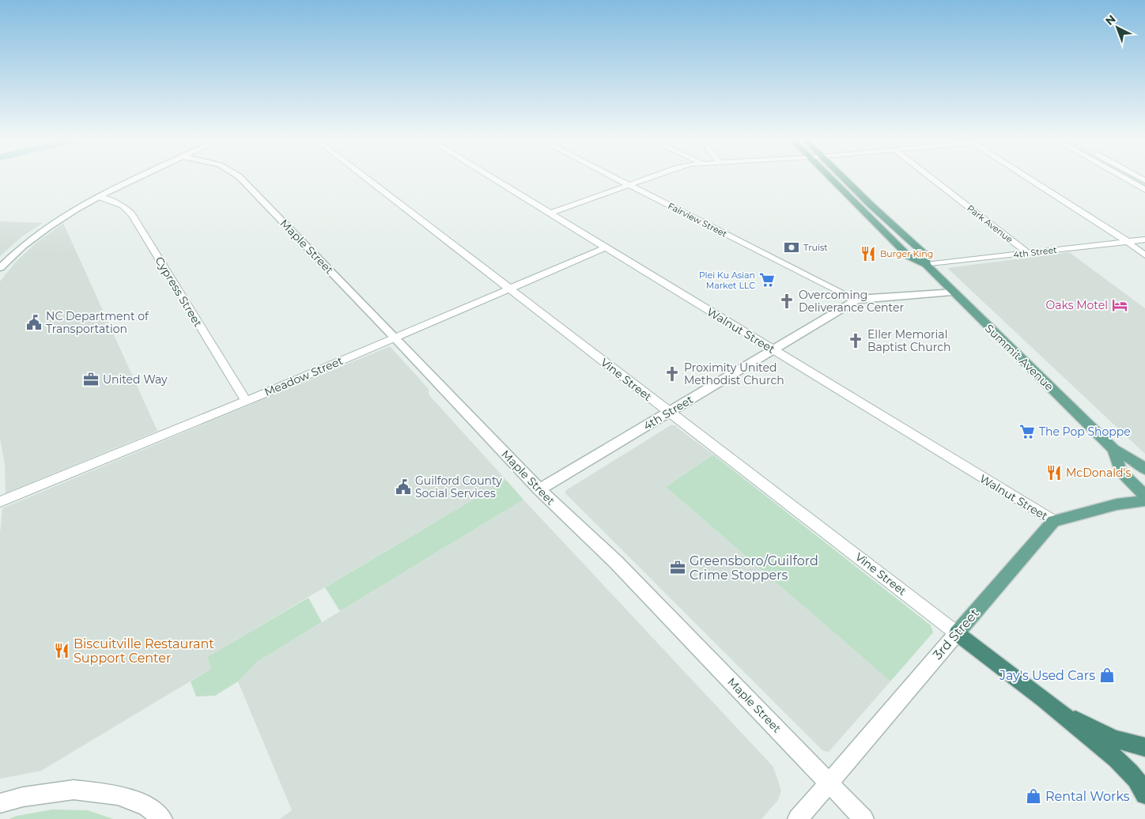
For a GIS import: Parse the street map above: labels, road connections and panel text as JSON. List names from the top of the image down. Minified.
{"streets":{"main road":["Summit Avenue","3rd Street"],"street":["Fairview Street","Park Avenue","Maple Street","4th Street","Cypress Street","Walnut Street","Meadow Street","Vine Street"]},"crossings":[["Fairview Street","4th Street"],["Park Avenue","4th Street"],["Maple Street","4th Street"],["Maple Street","Meadow Street"],["Maple Street","3rd Street"],["4th Street","Walnut Street"],["4th Street","Summit Avenue"],["4th Street","Vine Street"],["Cypress Street","Meadow Street"],["Walnut Street","Meadow Street"],["Walnut Street","3rd Street"],["Meadow Street","Vine Street"],["Vine Street","3rd Street"]],"places":{"bank":["Truist"],"restaurant":["Burger King","McDonald's","Biscuitville Restaurant Support Center"],"supermarket":["Plei Ku Asian Market LLC","The Pop Shoppe"],"church":["Overcoming Deliverance Center","Eller Memorial Baptist Church","Proximity United Methodist Church"],"hotel":["Oaks Motel"],"public building":["NC Department of Transportation","Guilford County Social Services"],"office":["United Way","Greensboro/Guilford Crime Stoppers"],"shop":["Jay's Used Cars","Rental Works"]},"north":"top left"}
